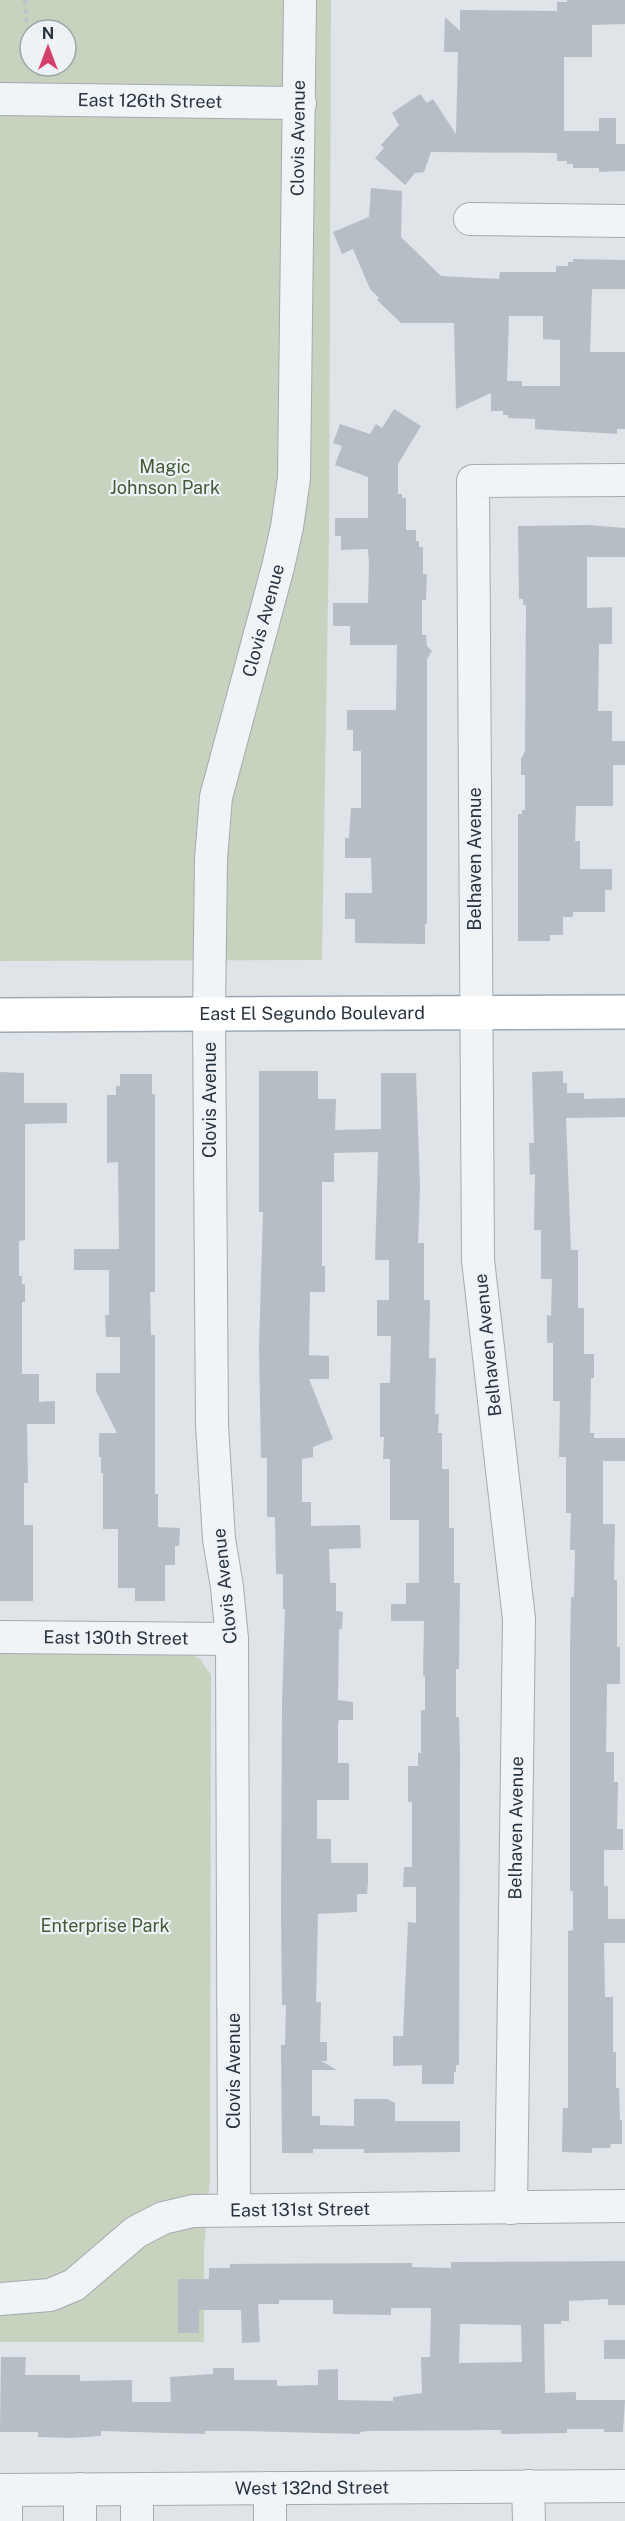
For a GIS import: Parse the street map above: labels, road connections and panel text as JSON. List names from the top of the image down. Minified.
{"streets":{"main road":["East El Segundo Boulevard"],"street":["East 126th Street","Clovis Avenue","Belhaven Avenue","East 130th Street","East 131st Street","West 132nd Street"]},"crossings":[["East 126th Street","Clovis Avenue"],["Clovis Avenue","East El Segundo Boulevard"],["Clovis Avenue","East 130th Street"],["Clovis Avenue","East 131st Street"],["Belhaven Avenue","East El Segundo Boulevard"],["Belhaven Avenue","East 131st Street"]],"parks":["Magic Johnson Park","Enterprise Park"],"north":"top"}
